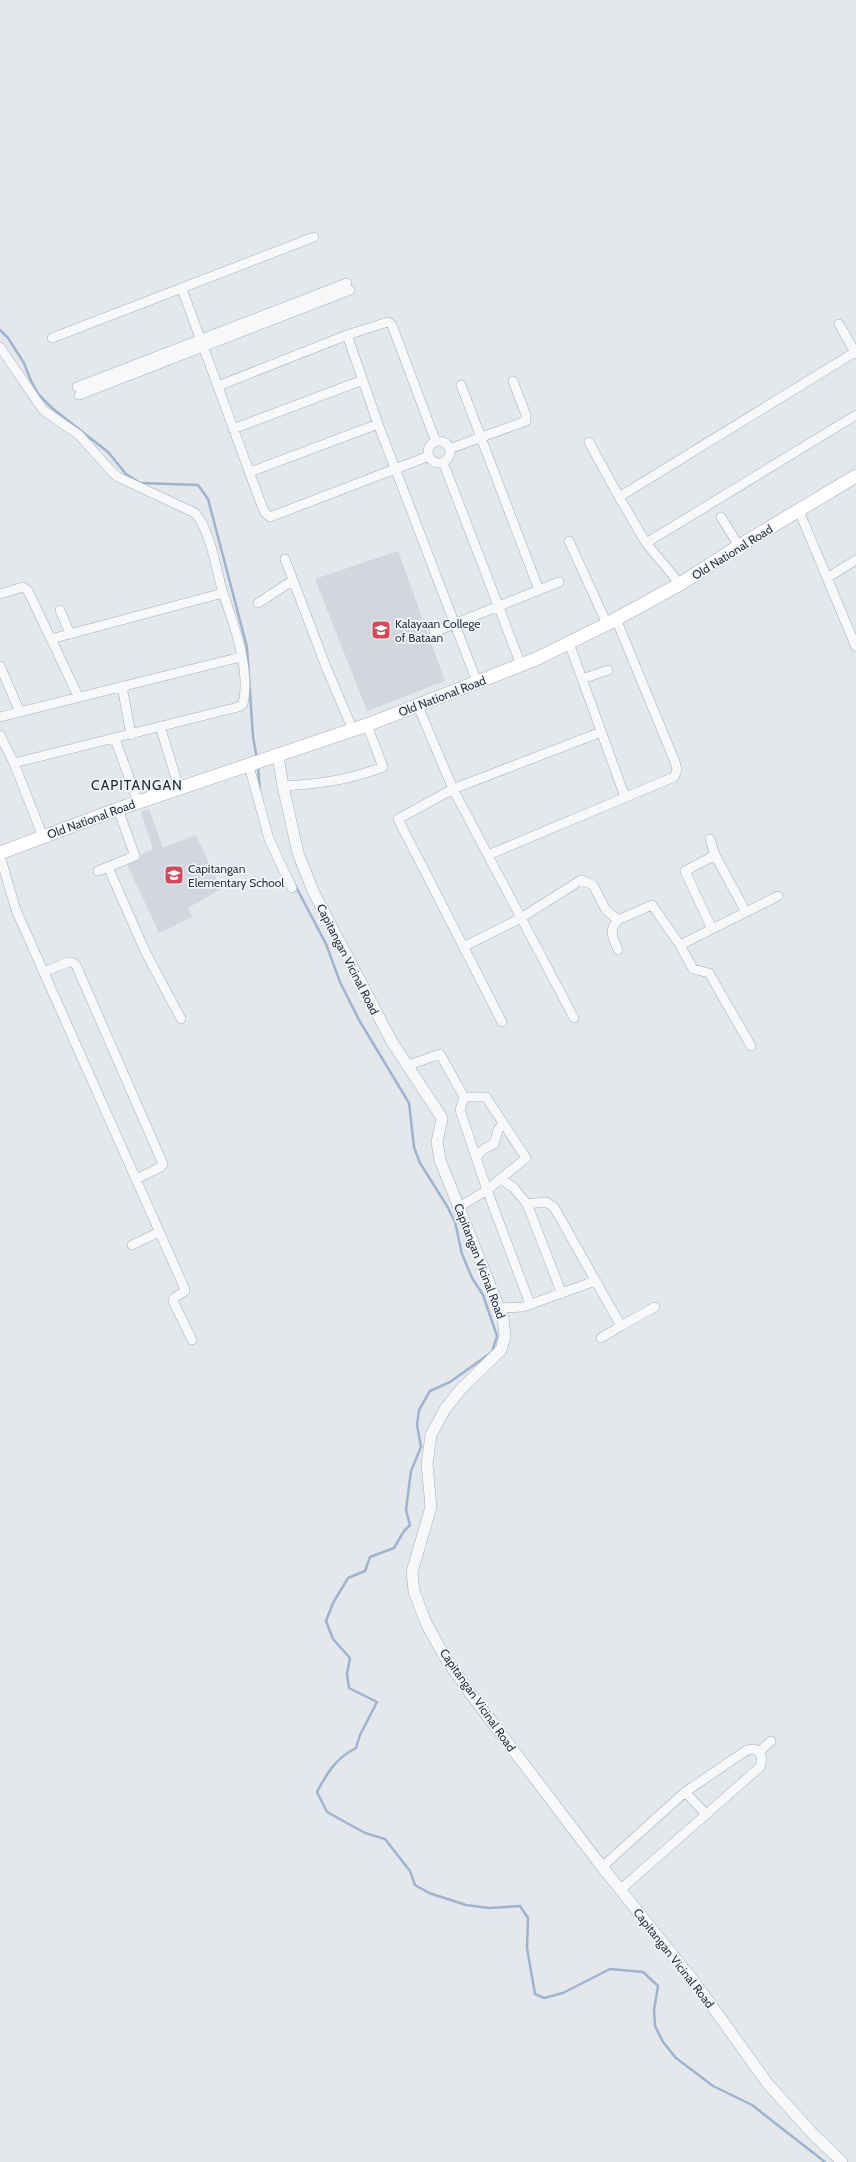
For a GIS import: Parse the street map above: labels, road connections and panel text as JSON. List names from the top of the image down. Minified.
{"streets":{"main road":["Old National Road"],"street":["Capitangan Vicinal Road"]},"crossings":[["Old National Road","Capitangan Vicinal Road"]],"districts":["CAPITANGAN"],"places":{"school or university":["Kalayaan College of Bataan","Capitangan Elementary School"]}}
